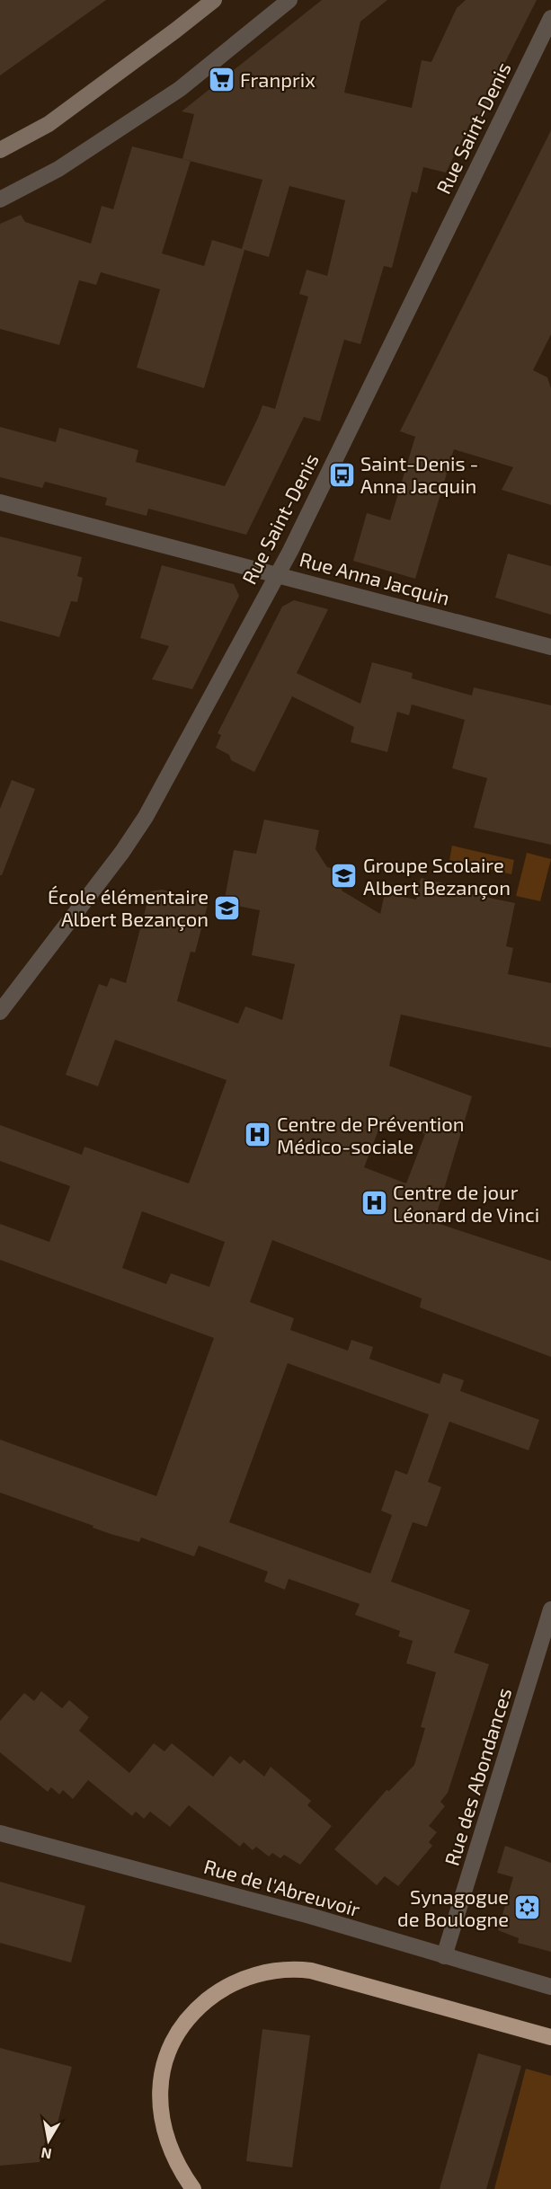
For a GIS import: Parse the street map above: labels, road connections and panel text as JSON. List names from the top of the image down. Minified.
{"streets":{"street":["Rue Saint-Denis","Rue Anna Jacquin","Rue des Abondances","Rue de l'Abreuvoir"]},"crossings":[["Rue Saint-Denis","Rue Anna Jacquin"],["Rue des Abondances","Rue de l'Abreuvoir"]],"places":{"supermarket":["Franprix"],"bus stop":["Saint-Denis - Anna Jacquin"],"school or university":["Groupe Scolaire Albert Bezançon","École élémentaire Albert Bezançon"],"hospital":["Centre de Prévention Médico-sociale","Centre de jour Léonard de Vinci"],"synagogue":["Synagogue de Boulogne"]},"north":"bottom"}
